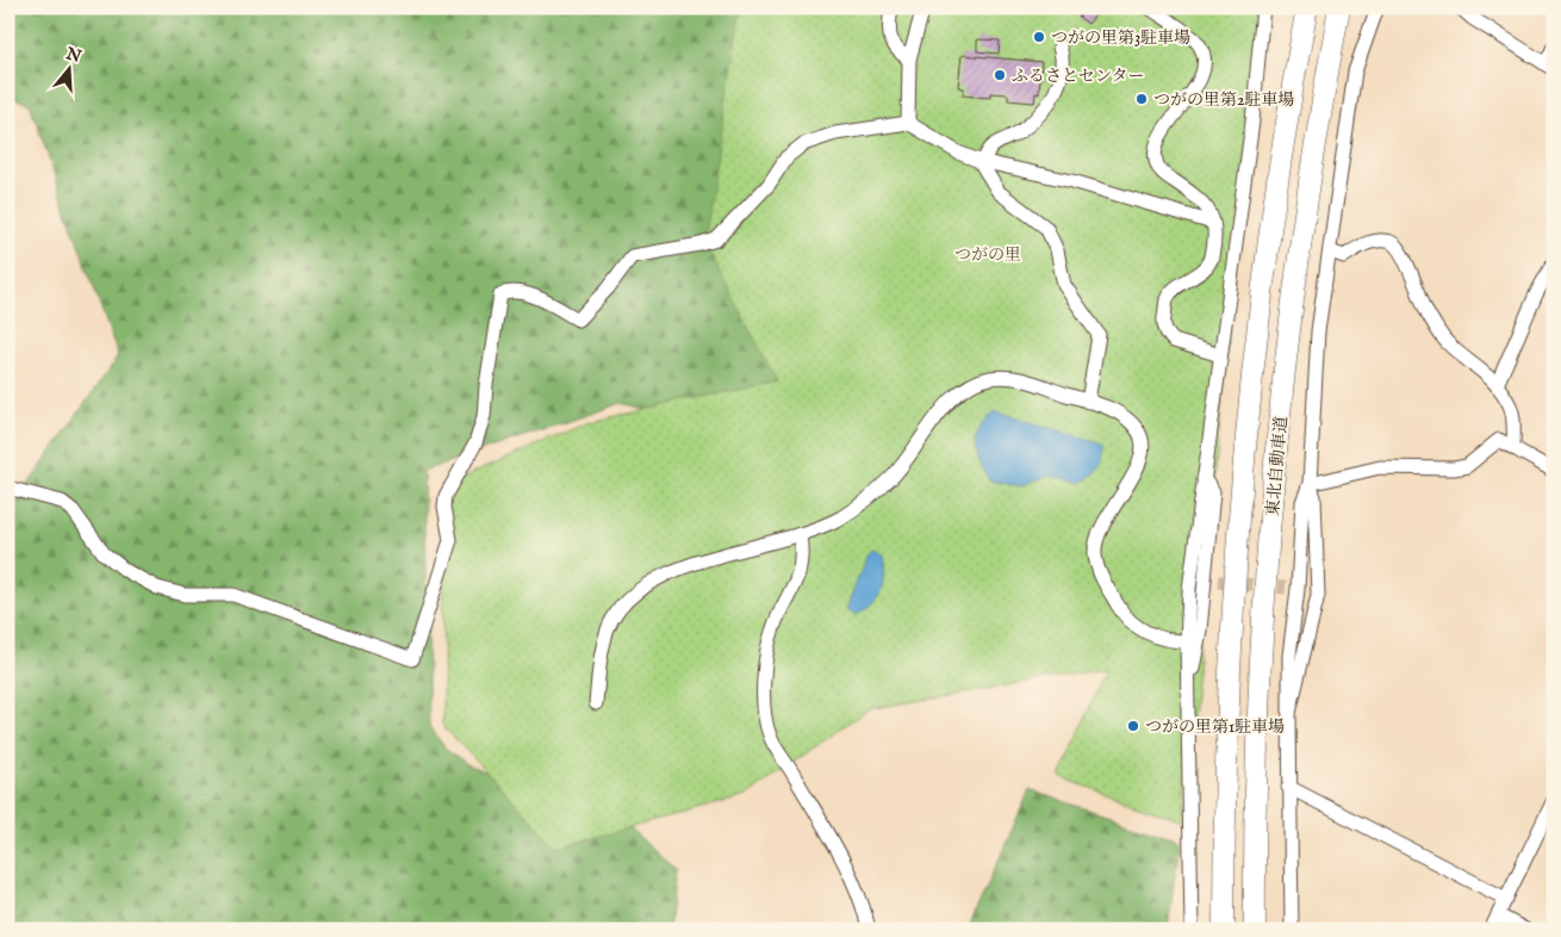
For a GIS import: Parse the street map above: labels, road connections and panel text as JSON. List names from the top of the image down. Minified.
{"streets":{"highway":["東北自動車道"]},"parks":["つがの里"],"places":["つがの里第3駐車場","ふるさとセンター","つがの里第2駐車場","つがの里第1駐車場"],"north":"top"}
